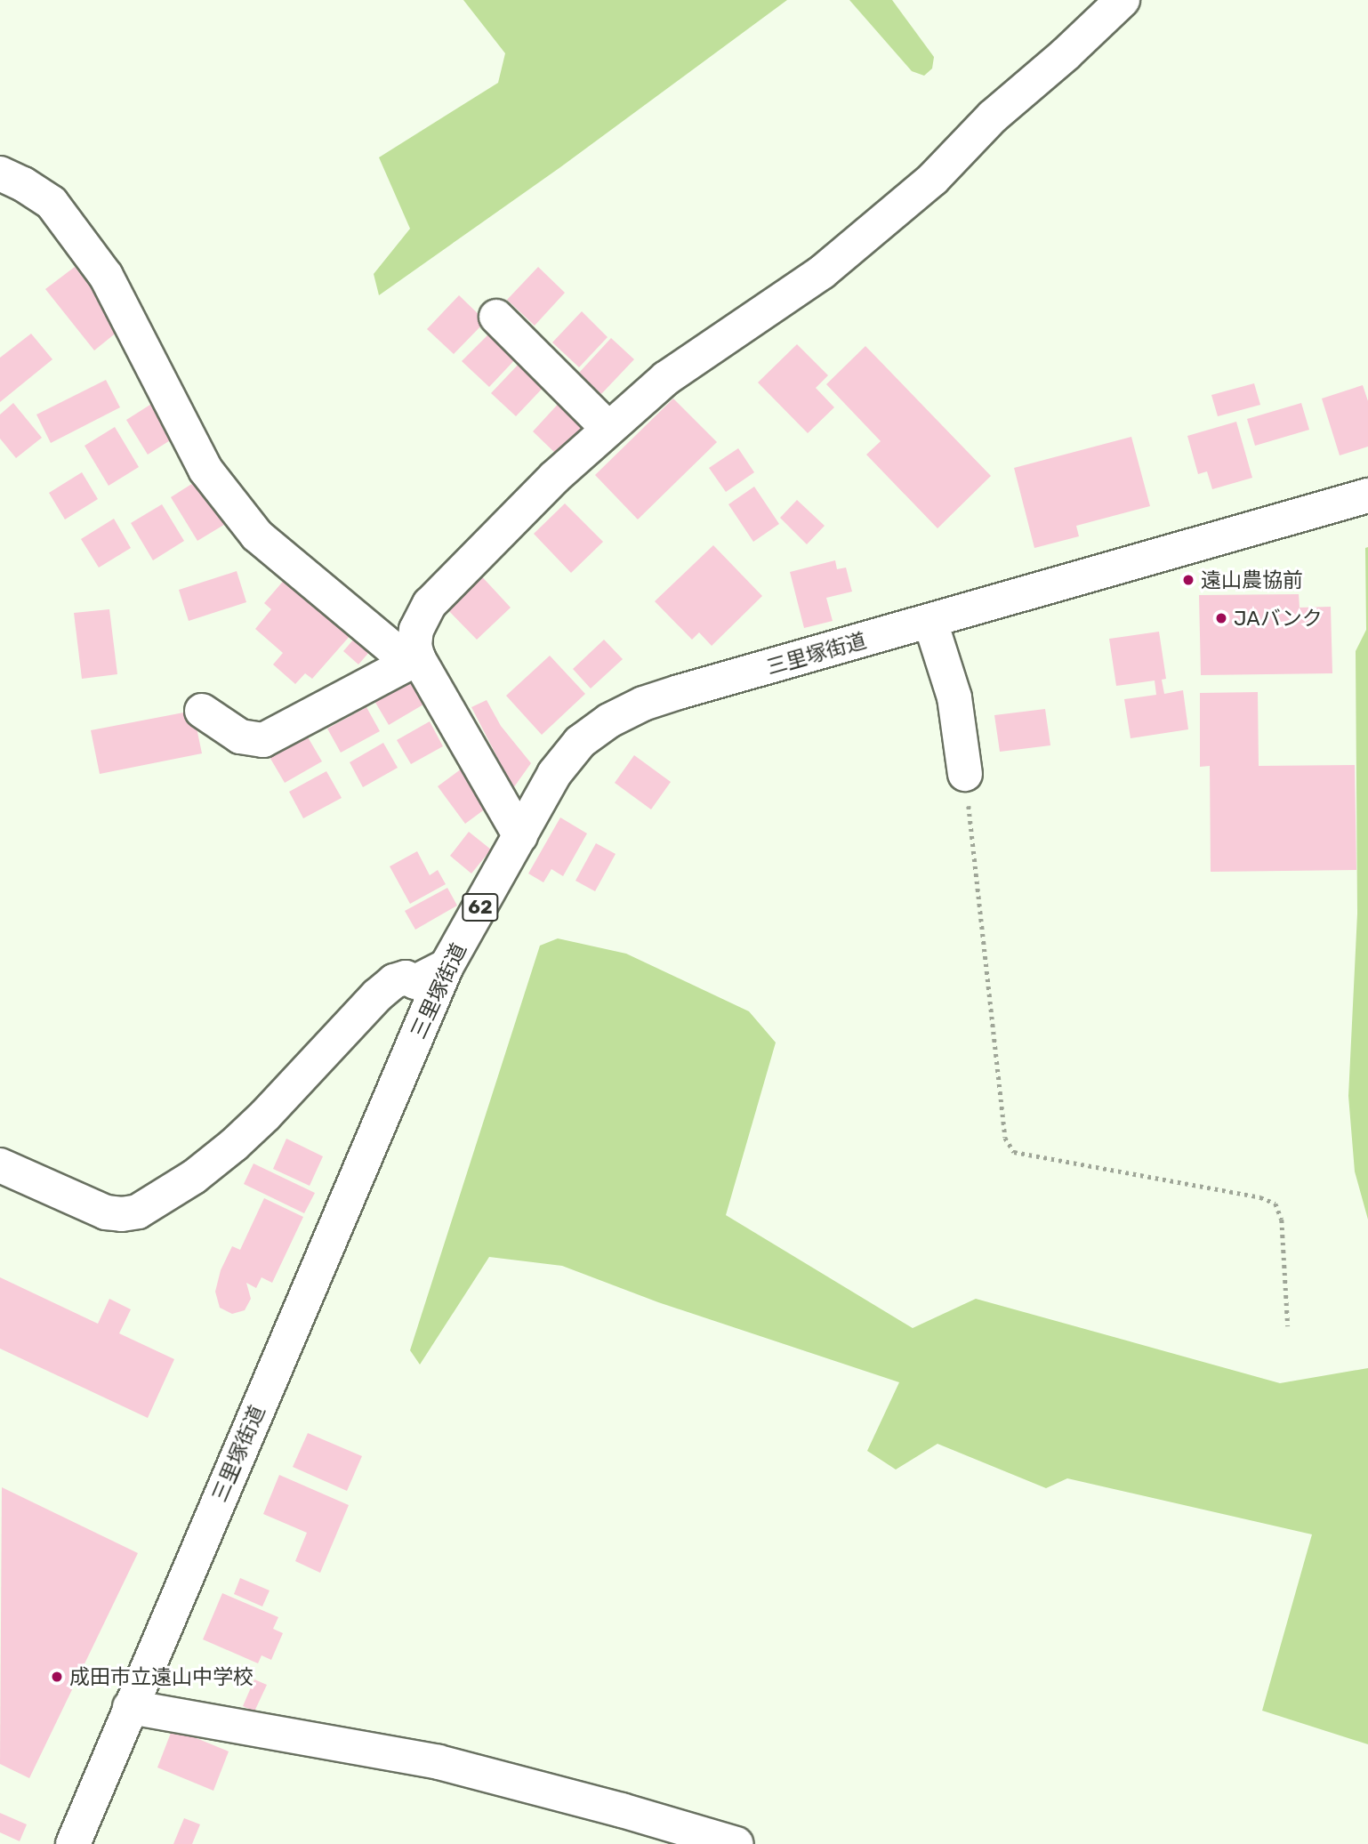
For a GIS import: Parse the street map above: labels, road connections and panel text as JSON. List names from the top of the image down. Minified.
{"streets":{"street":["三里塚街道","62"]},"places":["遠山農協前","JAバンク","成田市立遠山中学校"]}
